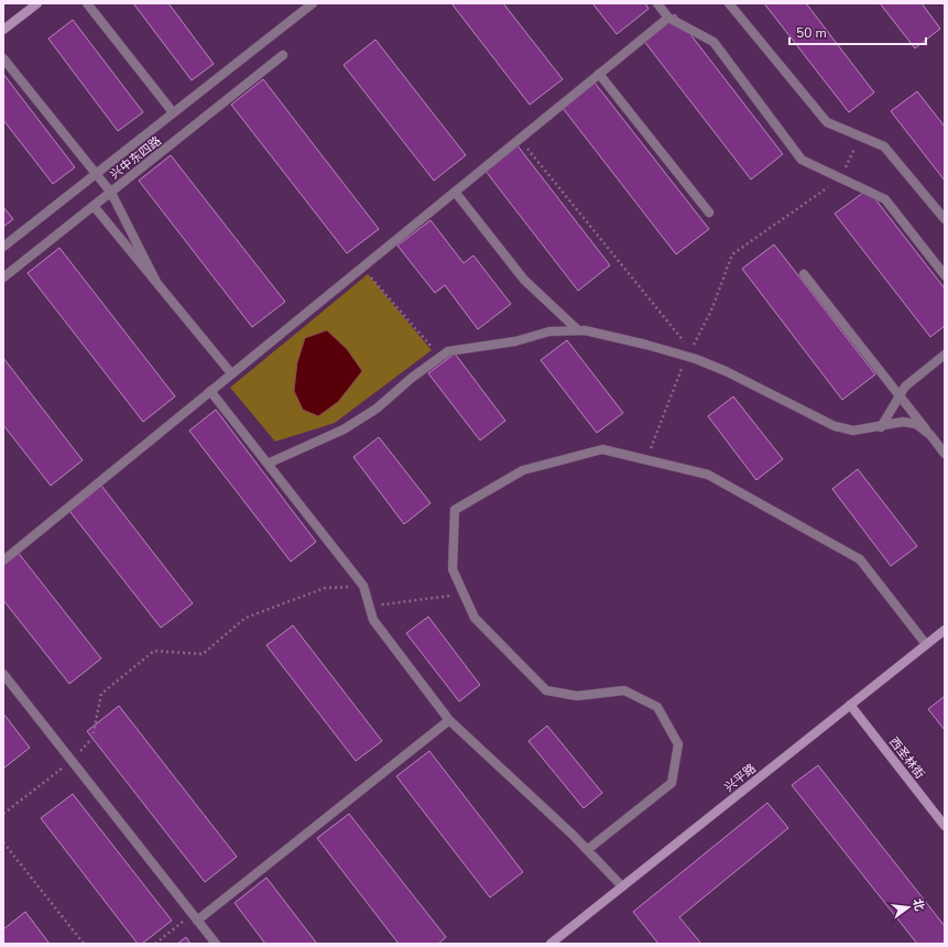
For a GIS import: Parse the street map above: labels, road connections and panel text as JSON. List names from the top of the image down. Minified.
{"streets":{"street":["兴中东四路","西圣林街","兴平路"]},"crossings":[["西圣林街","兴平路"]],"scale_bar":"50 m","north":"right"}
